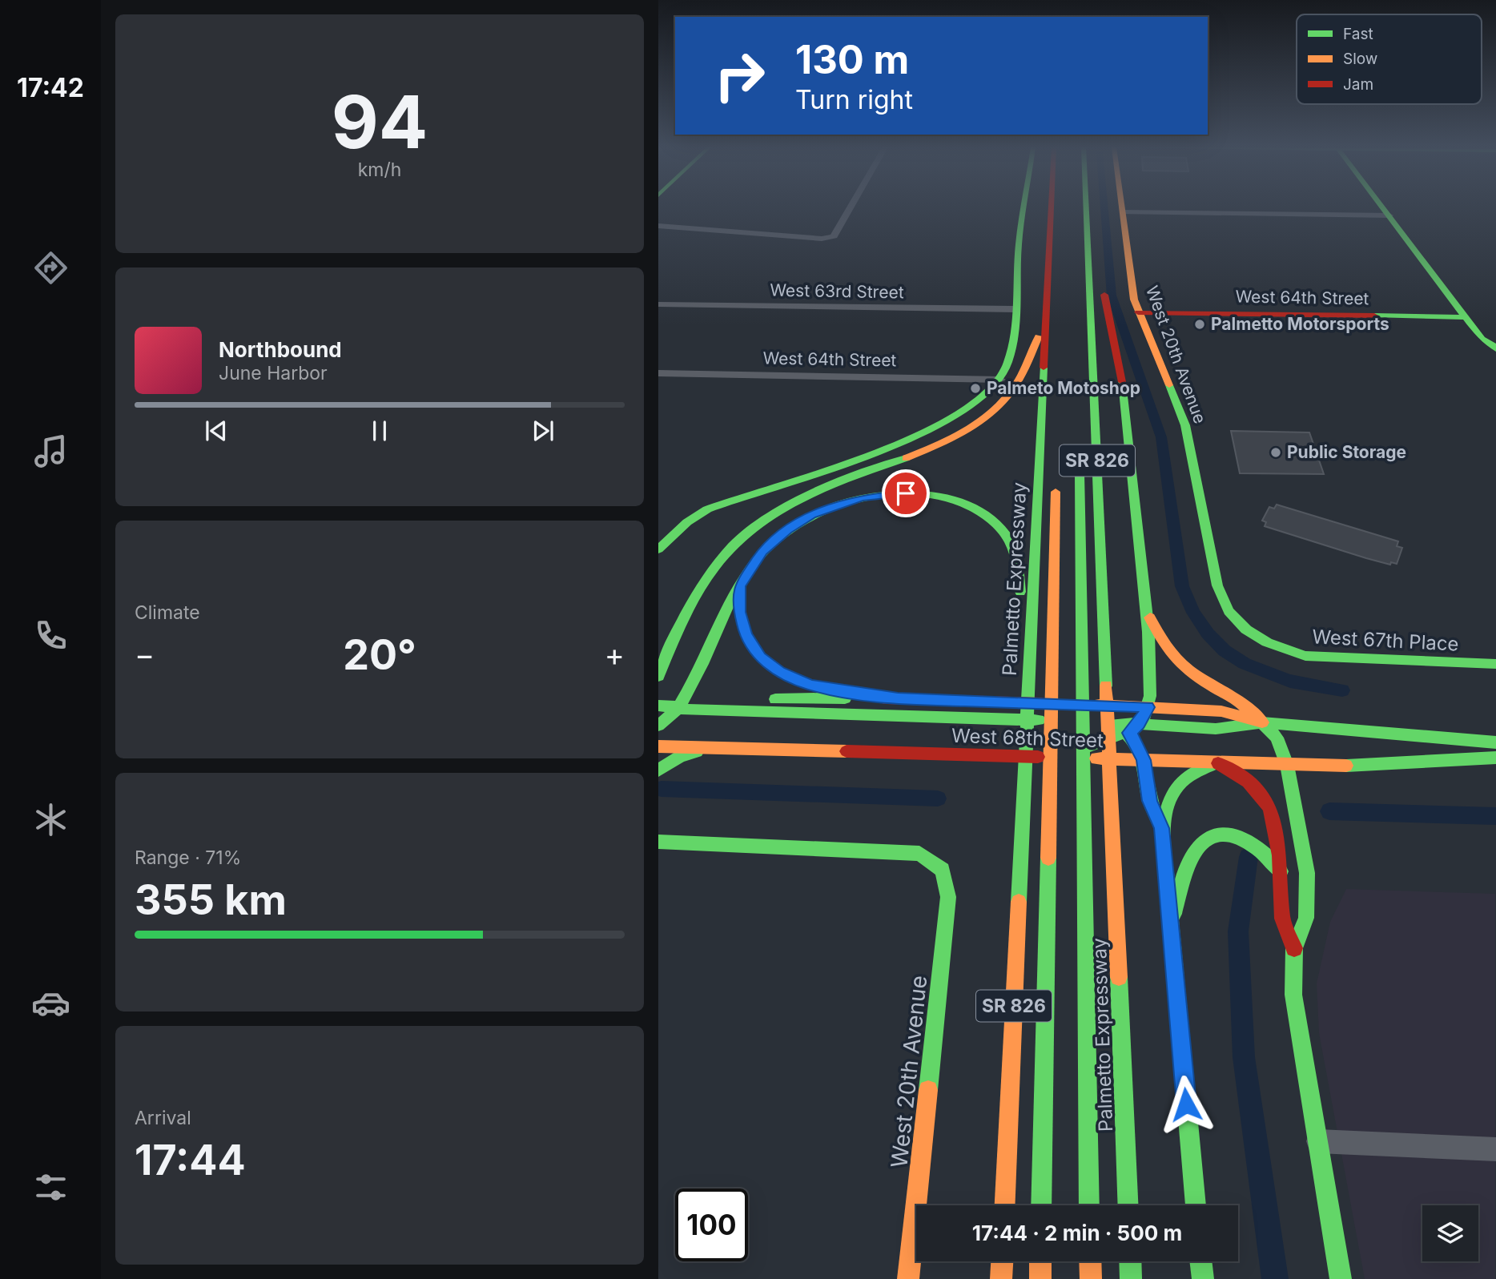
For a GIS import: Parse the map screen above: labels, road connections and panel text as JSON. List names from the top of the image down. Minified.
{"streets":{"main road":["West 64th Street","West 20th Avenue","SR 826","Palmetto Expressway","West 67th Place","West 68th Street"],"street":["West 63rd Street"]},"crossings":[["West 64th Street","West 20th Avenue"],["West 20th Avenue","West 67th Place"]],"places":["Palmetto Motorsports","Palmeto Motoshop","Public Storage"],"legend":["Fast","Slow","Jam"],"page":{"tabs":"17:42","tile":[["94","km/h"],"Climate",["Range · 71%","355 km"],["Arrival","17:44"]],"turn":["130 m","Turn right"],"song":["Northbound","June Harbor"],"heat":["−","20°","+"],"limit":"100","trip":"17:44 · 2 min · 500 m"}}
